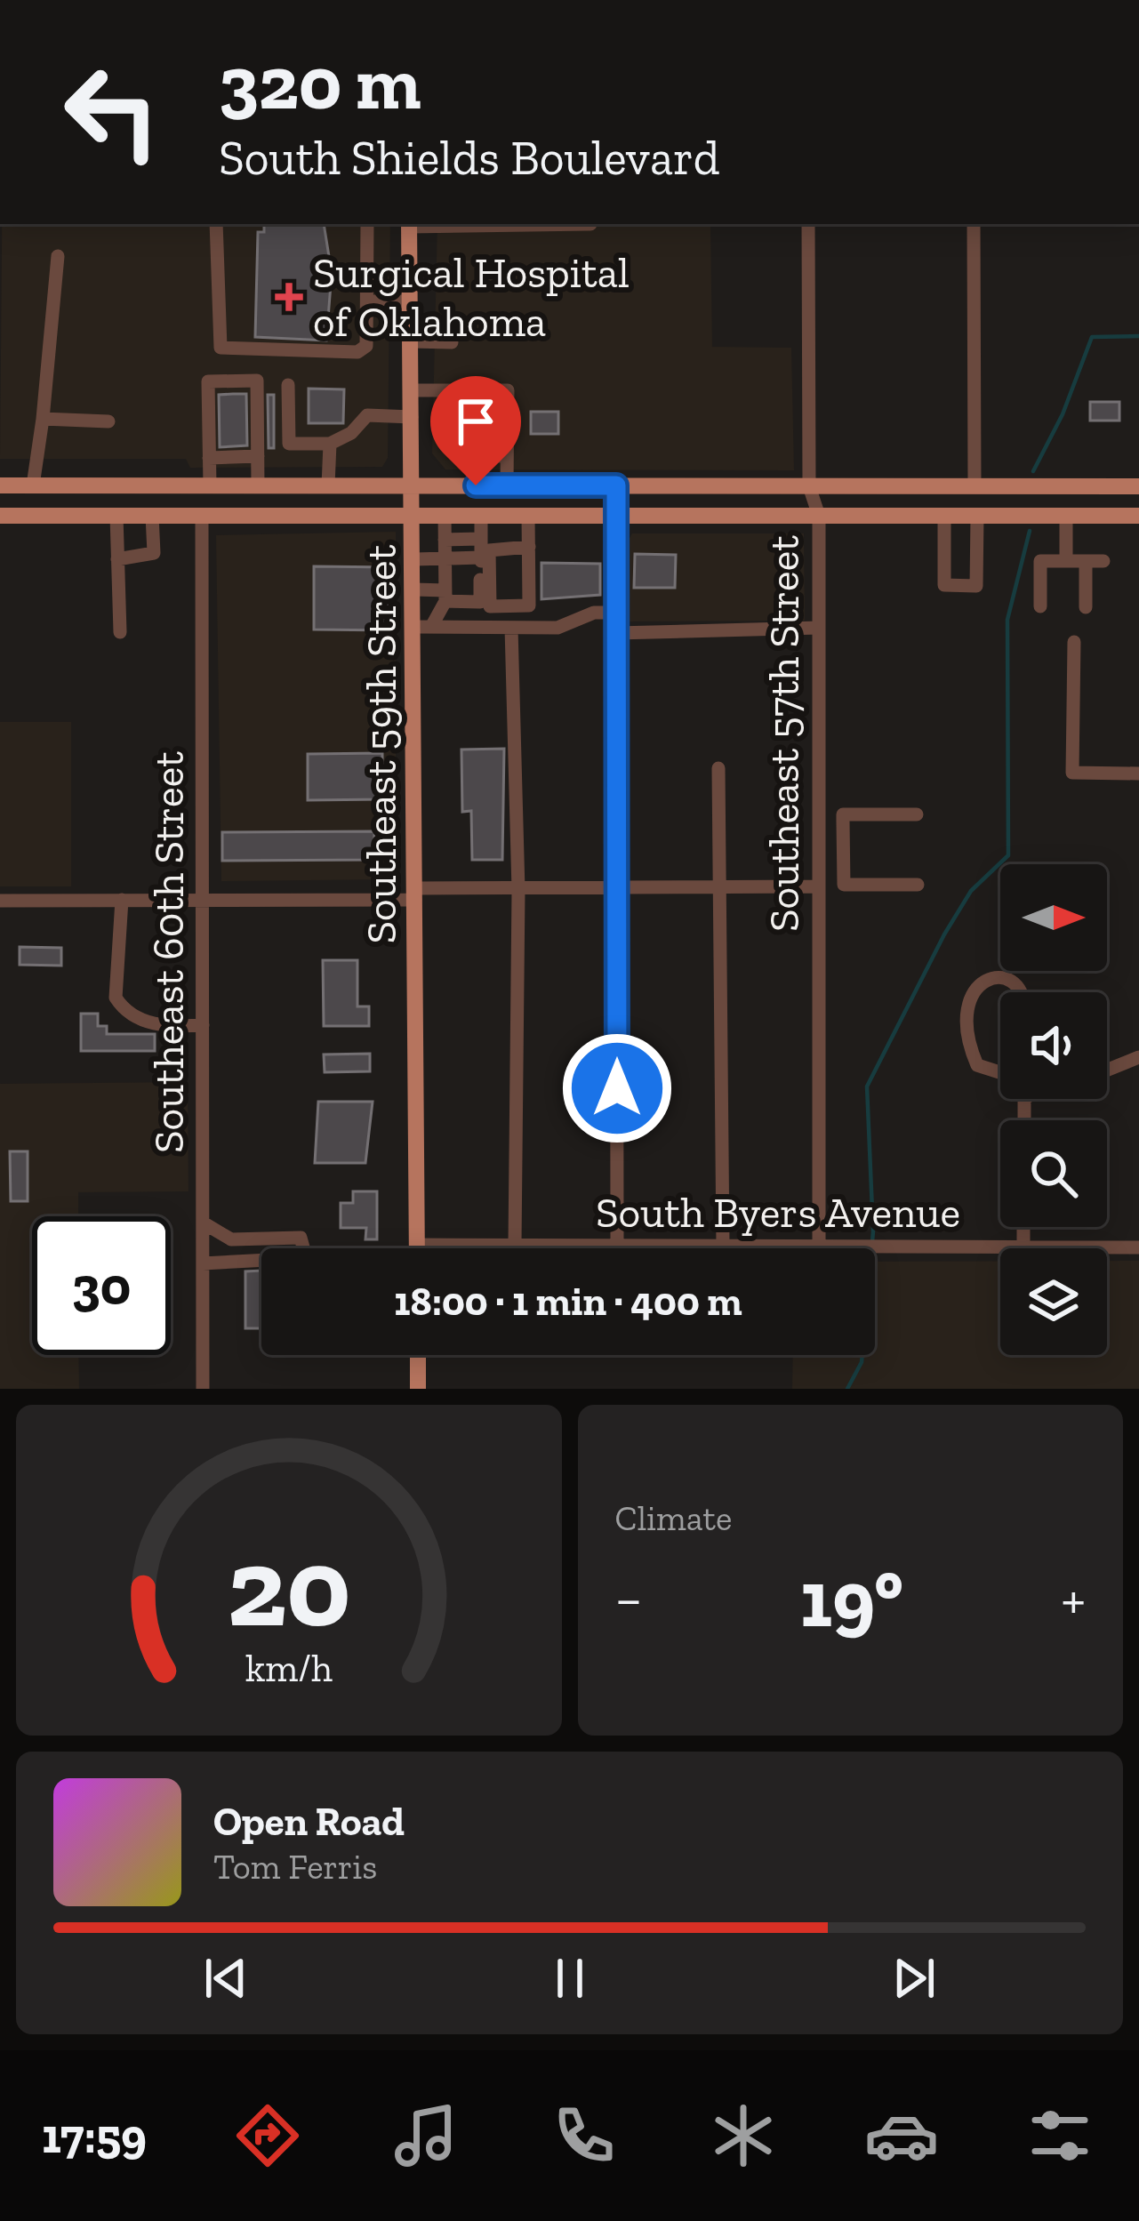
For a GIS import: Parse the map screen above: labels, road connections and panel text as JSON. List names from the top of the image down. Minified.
{"streets":{"main road":["Southeast 59th Street"],"street":["Southeast 57th Street","Southeast 60th Street","South Byers Avenue"]},"crossings":[["Southeast 57th Street","South Byers Avenue"],["Southeast 59th Street","South Byers Avenue"]],"places":{"health":["Surgical Hospital of Oklahoma"]},"north":"right","page":{"turn":["320 m","South Shields Boulevard"],"limit":"30","trip":"18:00 · 1 min · 400 m","tile":"Climate","heat":["−","19°","+"],"song":["Open Road","Tom Ferris"],"tabs":"17:59","gauge":["20","km/h"]}}
